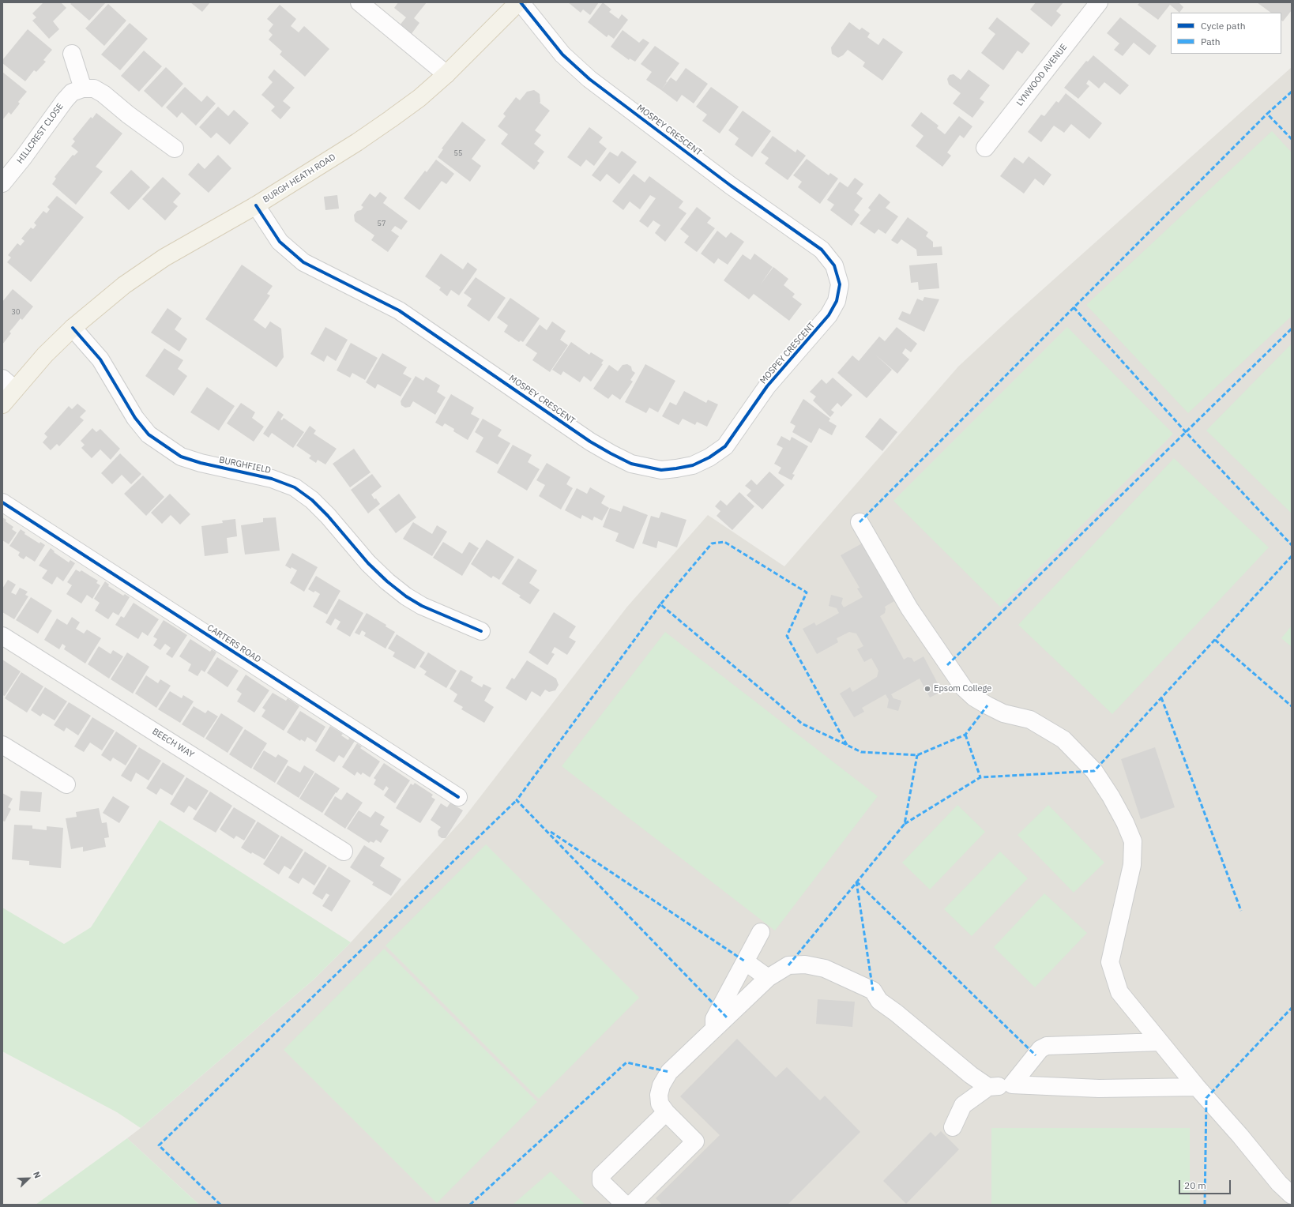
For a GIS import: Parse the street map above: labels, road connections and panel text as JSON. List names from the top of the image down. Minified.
{"streets":{"main road":["BURGH HEATH ROAD"],"street":["LYNWOOD AVENUE","MOSPEY CRESCENT","HILLCREST CLOSE","BURGHFIELD","CARTERS ROAD","BEECH WAY"]},"crossings":[["MOSPEY CRESCENT","BURGH HEATH ROAD"],["BURGH HEATH ROAD","BURGHFIELD"]],"places":["Epsom College"],"house_numbers":["55","57","30"],"legend":["Cycle path","Path"],"scale_bar":"20 m","north":"top right"}
